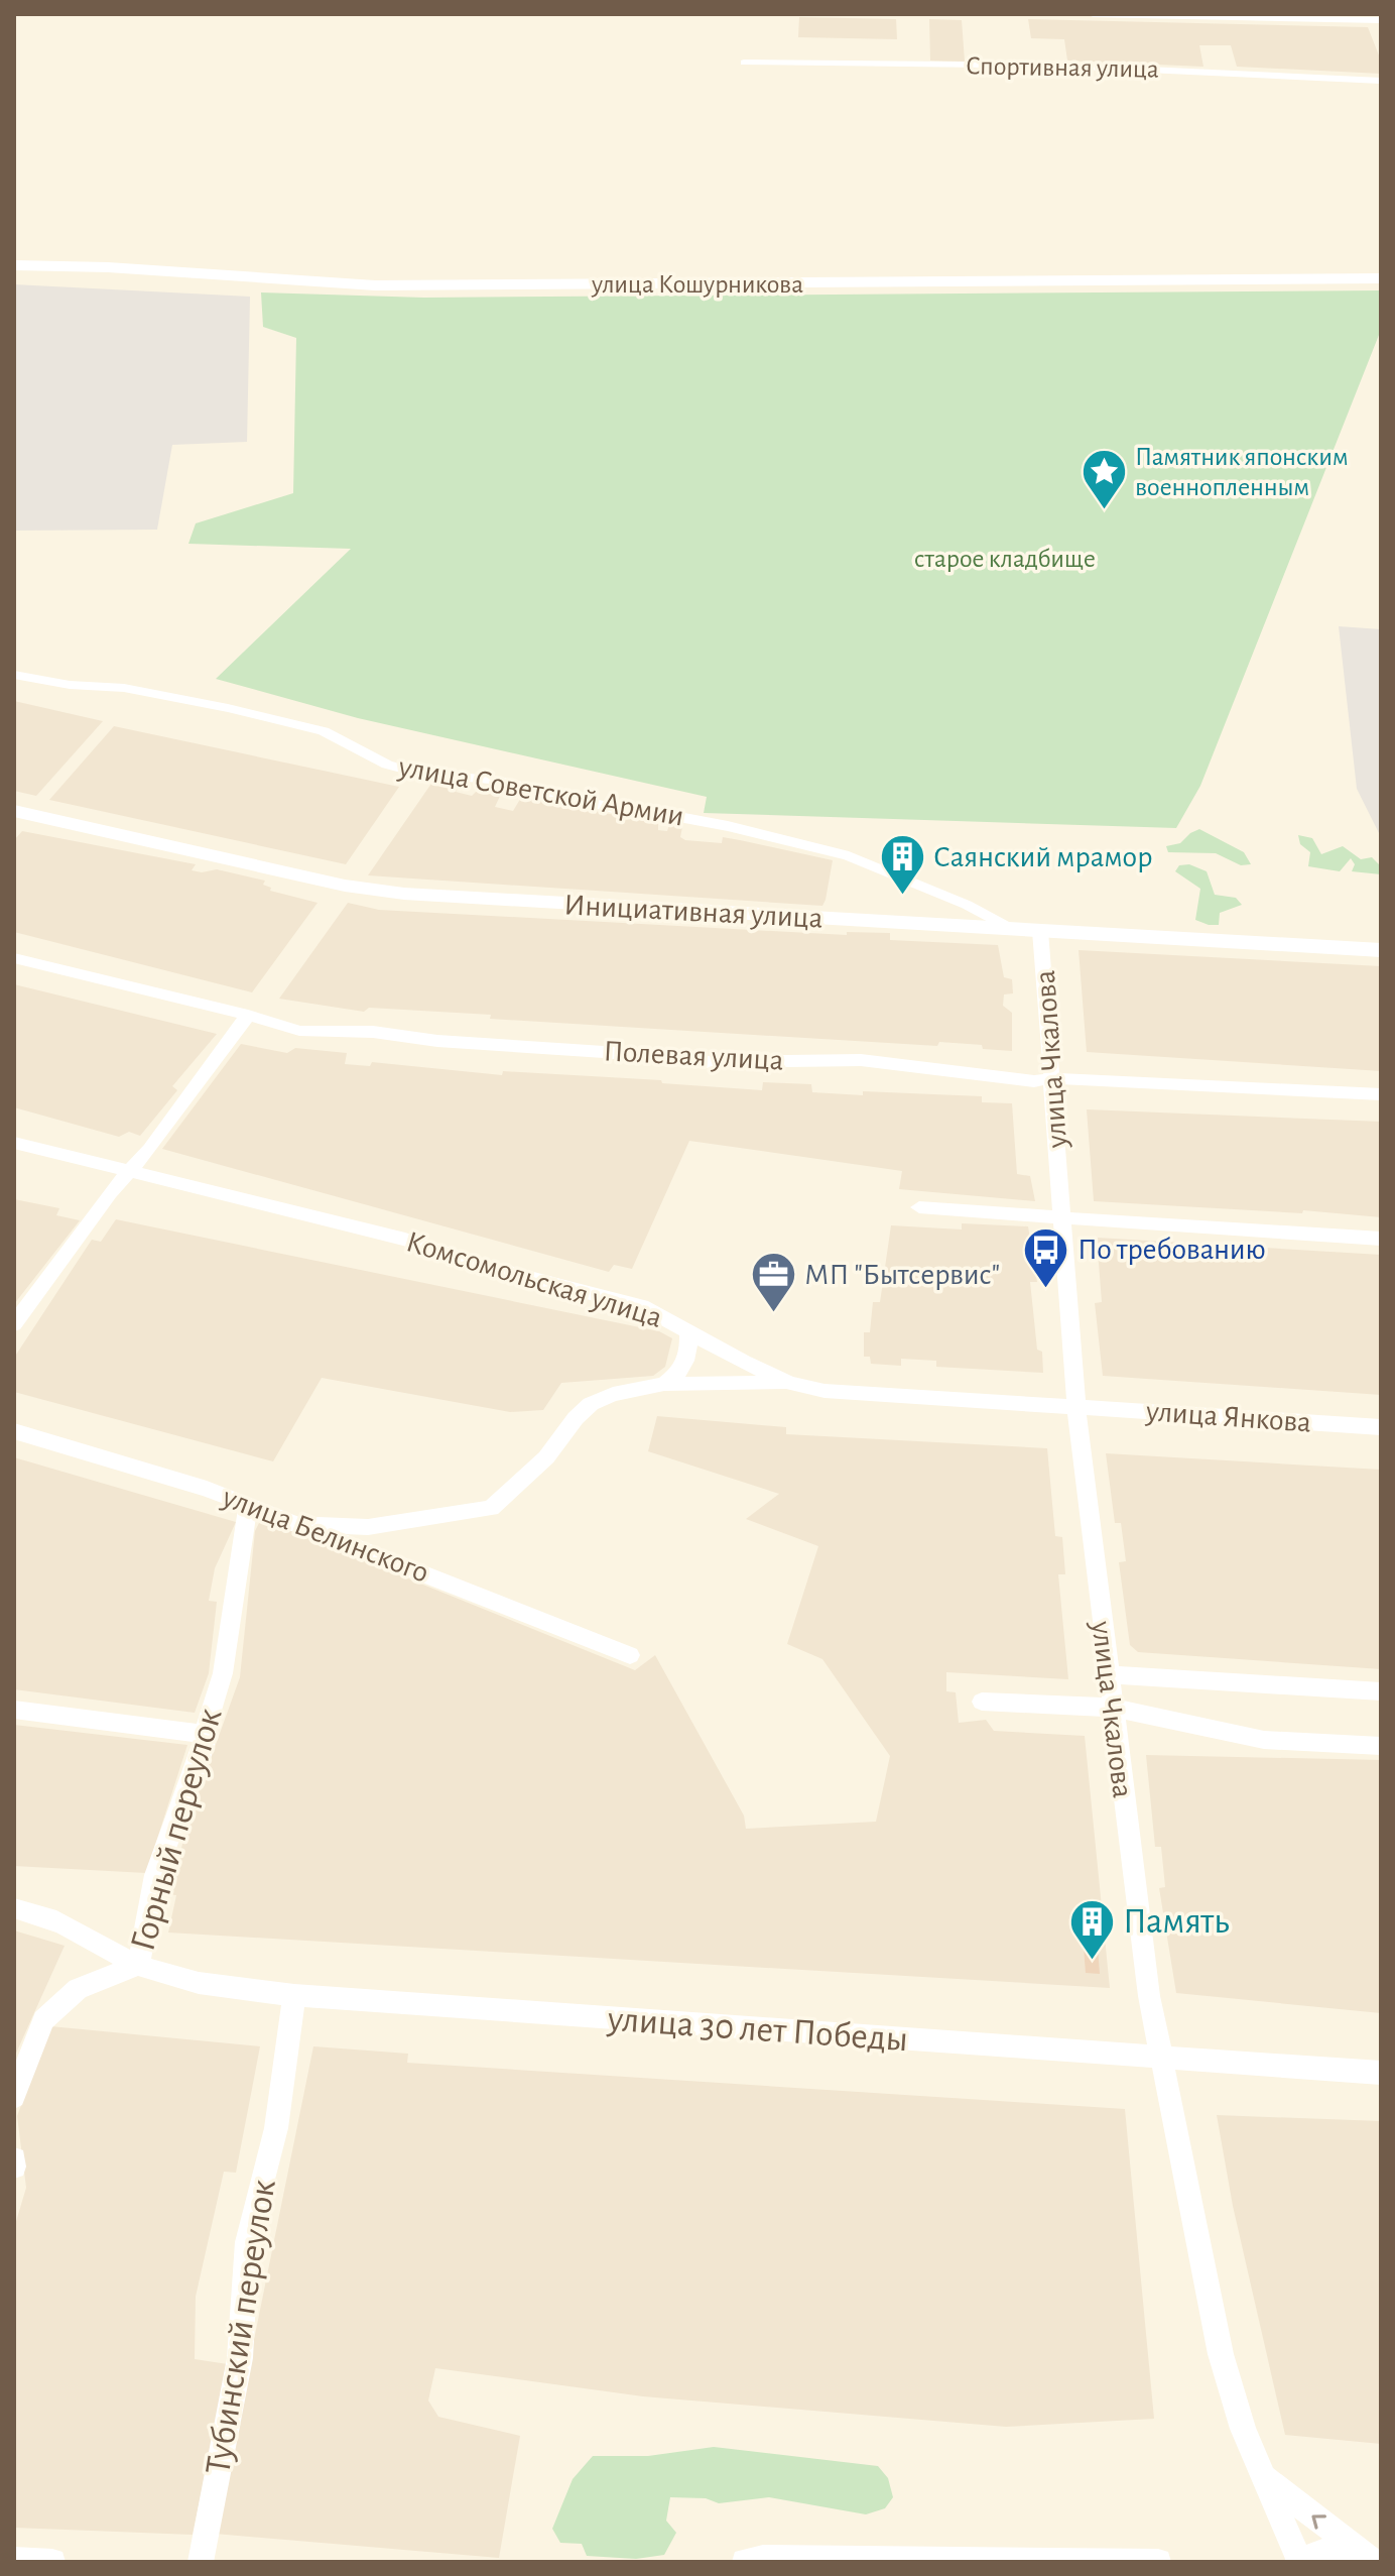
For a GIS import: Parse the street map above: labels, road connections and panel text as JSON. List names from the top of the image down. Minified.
{"streets":{"main road":["улица Кошурникова"],"street":["Спортивная улица","улица Советской Армии","Инициативная улица","Полевая улица","улица Чкалова","Комсомольская улица","улица Янкова","улица Белинского","Горный переулок","улица 30 лет Победы","Тубинский переулок"]},"crossings":[["улица Советской Армии","Инициативная улица"],["Инициативная улица","улица Чкалова"],["Полевая улица","улица Чкалова"],["улица Чкалова","Комсомольская улица"],["улица Чкалова","улица Янкова"],["улица Чкалова","улица 30 лет Победы"],["Комсомольская улица","улица Янкова"],["улица Белинского","Горный переулок"],["Горный переулок","улица 30 лет Победы"],["улица 30 лет Победы","Тубинский переулок"]],"parks":["старое кладбище"],"places":{"place":["Памятник японским военнопленным"],"building":["Саянский мрамор","Память"],"bus stop":["По требованию"],"office":["МП \"Бытсервис\""]}}
